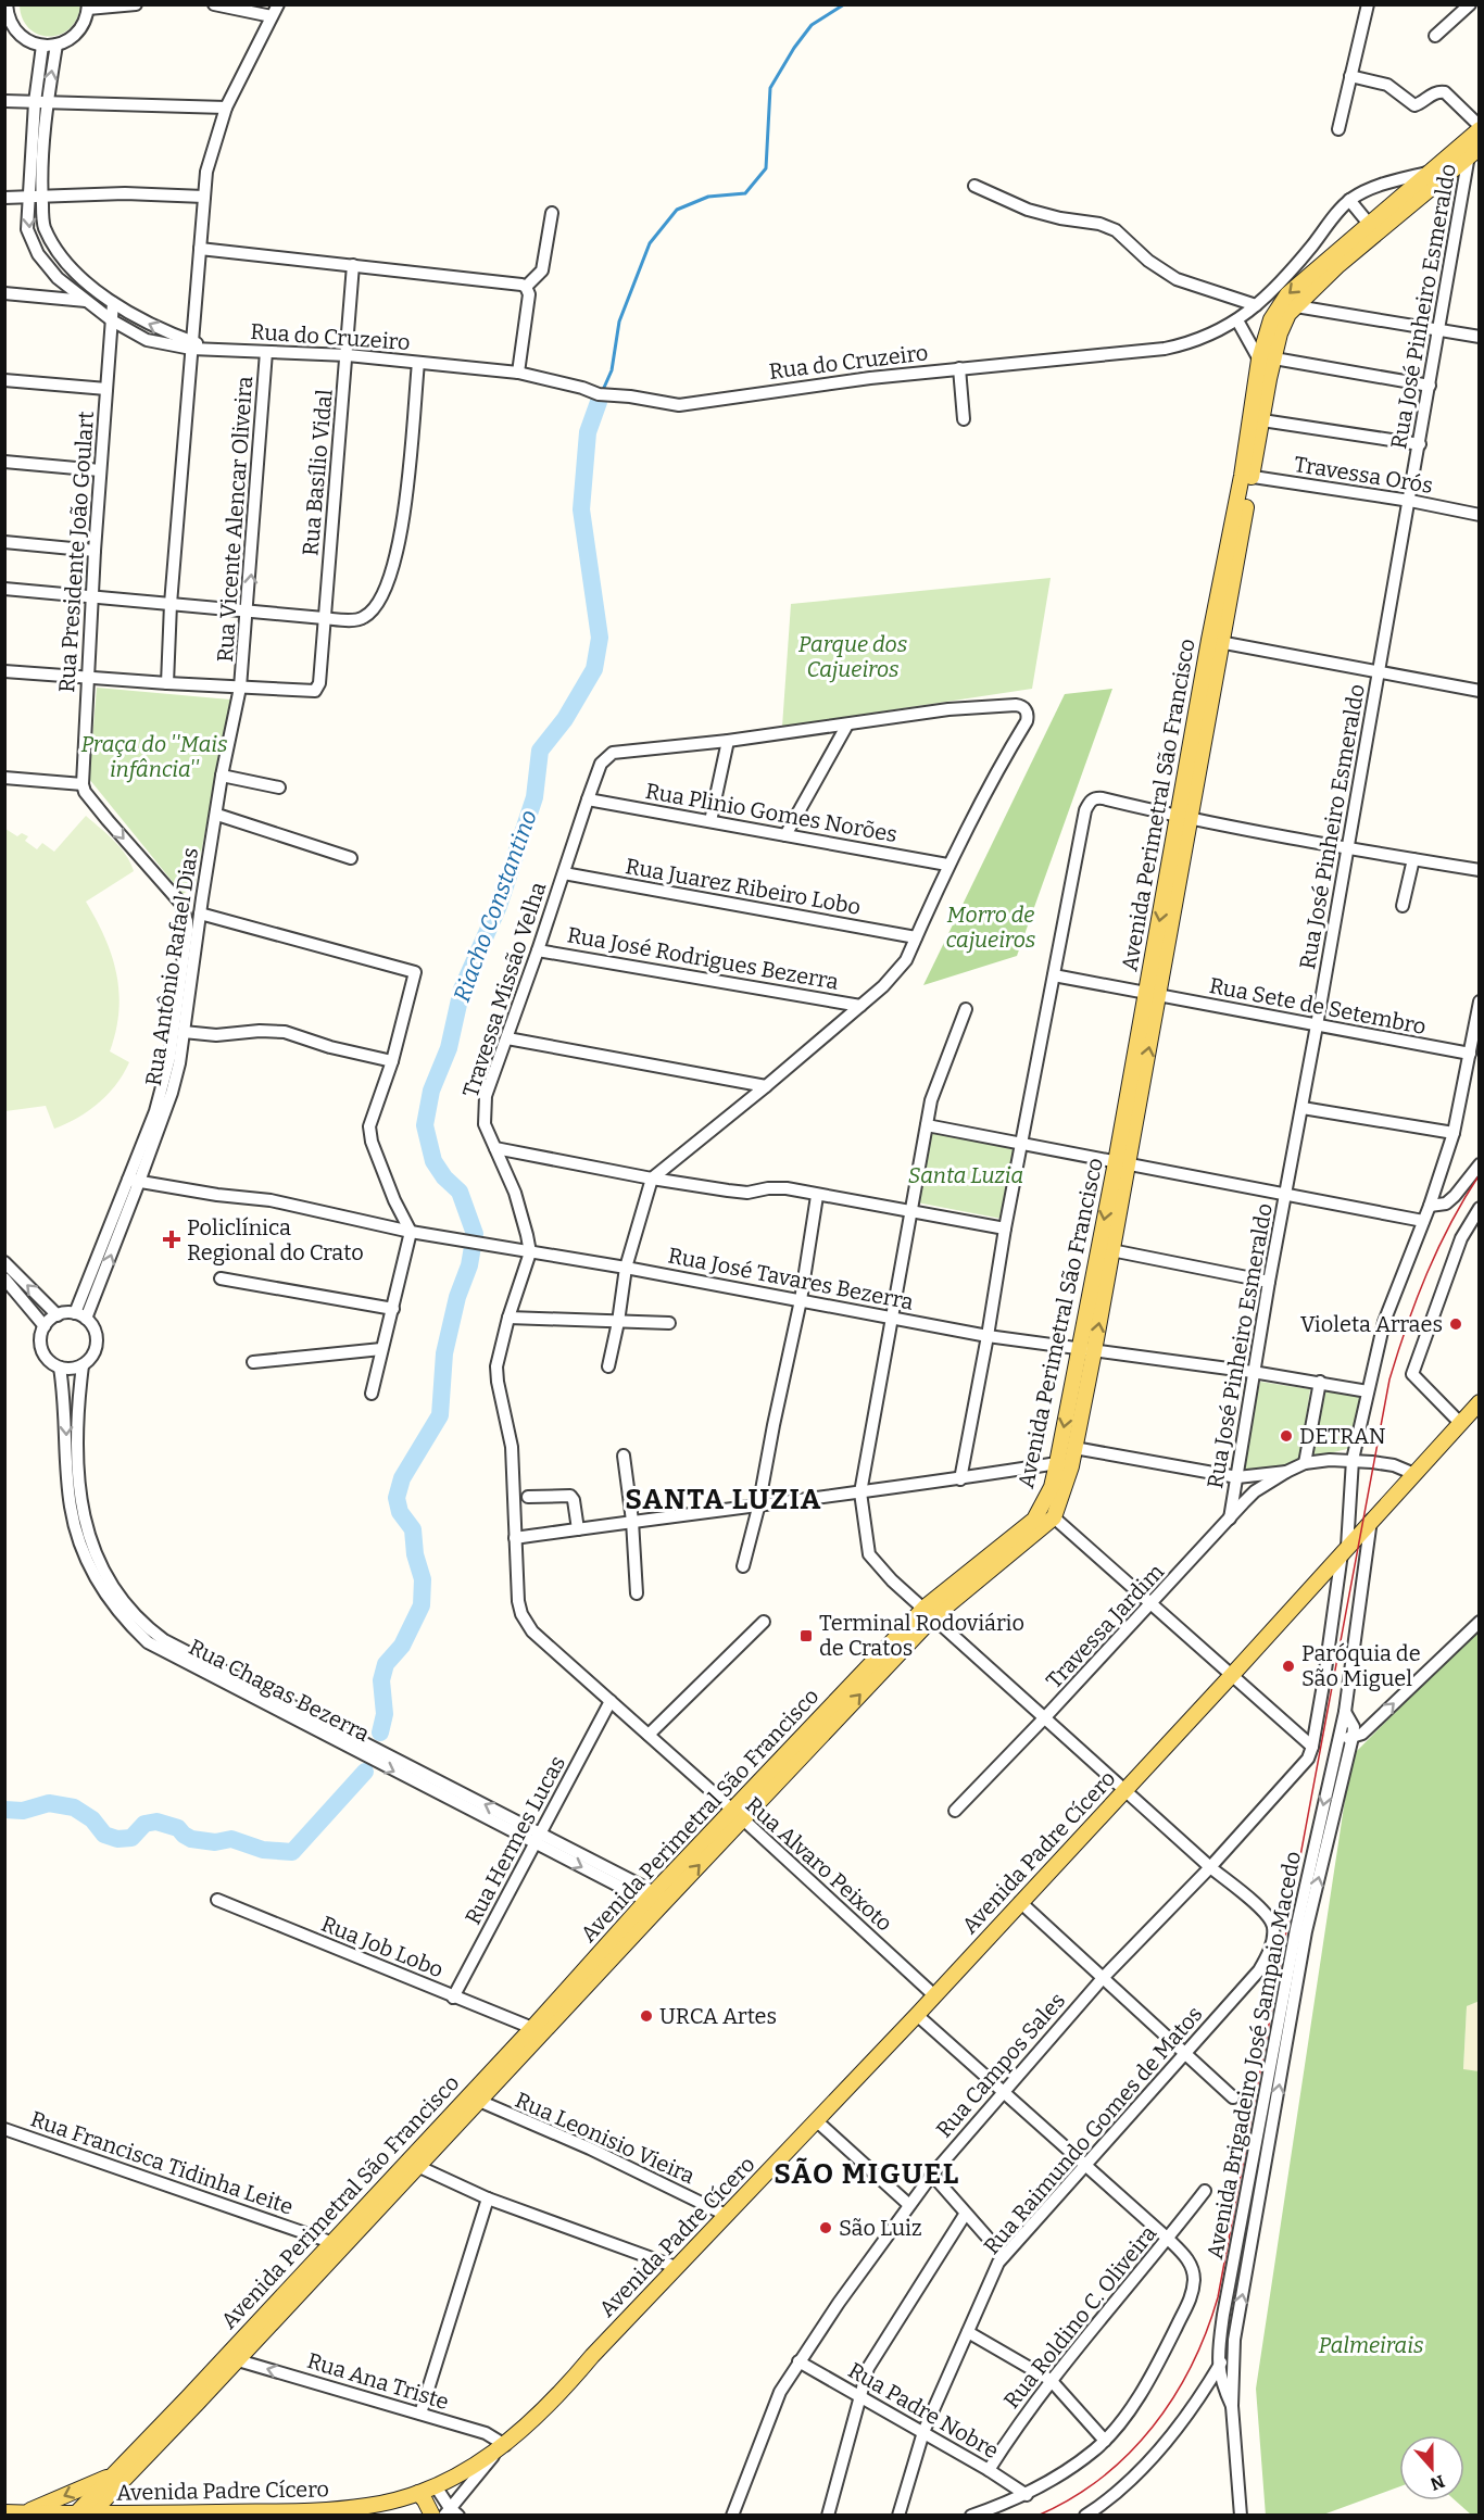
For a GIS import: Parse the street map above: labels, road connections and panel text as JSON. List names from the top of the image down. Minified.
{"streets":{"main road":["Avenida Perimetral São Francisco","Avenida Padre Cícero"],"street":["Rua José Pinheiro Esmeraldo","Rua do Cruzeiro","Rua Basílio Vidal","Travessa Orós","Rua Vicente Alencar Oliveira","Rua Presidente João Goulart","Rua Plinio Gomes Norões","Rua Juarez Ribeiro Lobo","Rua José Rodrigues Bezerra","Rua Antônio Rafael Dias","Travessa Missão Velha","Rua Sete de Setembro","Rua José Tavares Bezerra","Travessa Jardim","Rua Chagas Bezerra","Rua Hermes Lucas","Rua Alvaro Peixoto","Rua Job Lobo","Avenida Brigadeiro José Sampaio Macedo","Rua Campos Sales","Rua Raimundo Gomes de Matos","Rua Leonisio Vieira","Rua Francisca Tidinha Leite","Rua Roldino C. Oliveira","Rua Ana Triste","Rua Padre Nobre"]},"crossings":[["Rua José Pinheiro Esmeraldo","Travessa Orós"],["Rua José Pinheiro Esmeraldo","Avenida Perimetral São Francisco"],["Rua José Pinheiro Esmeraldo","Rua Sete de Setembro"],["Rua José Pinheiro Esmeraldo","Rua José Tavares Bezerra"],["Rua José Pinheiro Esmeraldo","Travessa Jardim"],["Rua do Cruzeiro","Rua Basílio Vidal"],["Rua do Cruzeiro","Rua Vicente Alencar Oliveira"],["Rua do Cruzeiro","Avenida Perimetral São Francisco"],["Rua Basílio Vidal","Rua Vicente Alencar Oliveira"],["Rua Basílio Vidal","Rua Antônio Rafael Dias"],["Travessa Orós","Avenida Perimetral São Francisco"],["Rua Vicente Alencar Oliveira","Rua Antônio Rafael Dias"],["Rua Presidente João Goulart","Rua Antônio Rafael Dias"],["Avenida Perimetral São Francisco","Rua Sete de Setembro"],["Avenida Perimetral São Francisco","Rua José Tavares Bezerra"],["Avenida Perimetral São Francisco","Travessa Jardim"],["Avenida Perimetral São Francisco","Rua Chagas Bezerra"],["Avenida Perimetral São Francisco","Avenida Padre Cícero"],["Avenida Perimetral São Francisco","Rua Alvaro Peixoto"],["Avenida Perimetral São Francisco","Rua Job Lobo"],["Avenida Perimetral São Francisco","Rua Leonisio Vieira"],["Avenida Perimetral São Francisco","Rua Francisca Tidinha Leite"],["Avenida Perimetral São Francisco","Rua Ana Triste"],["Rua Plinio Gomes Norões","Travessa Missão Velha"],["Rua Juarez Ribeiro Lobo","Travessa Missão Velha"],["Rua José Rodrigues Bezerra","Travessa Missão Velha"],["Rua Antônio Rafael Dias","Rua José Tavares Bezerra"],["Rua Antônio Rafael Dias","Rua Chagas Bezerra"],["Travessa Missão Velha","Rua José Tavares Bezerra"],["Travessa Jardim","Avenida Padre Cícero"],["Rua Chagas Bezerra","Rua Hermes Lucas"],["Rua Hermes Lucas","Rua Alvaro Peixoto"],["Rua Hermes Lucas","Rua Job Lobo"],["Avenida Padre Cícero","Rua Alvaro Peixoto"],["Avenida Padre Cícero","Avenida Brigadeiro José Sampaio Macedo"],["Avenida Padre Cícero","Rua Leonisio Vieira"],["Avenida Padre Cícero","Rua Ana Triste"],["Rua Campos Sales","Rua Raimundo Gomes de Matos"],["Rua Campos Sales","Rua Padre Nobre"],["Rua Raimundo Gomes de Matos","Rua Padre Nobre"],["Rua Roldino C. Oliveira","Rua Padre Nobre"]],"one_way":["Rua Ana Triste"],"districts":["SANTA LUZIA","SÃO MIGUEL"],"water":["Riacho Constantino"],"parks":["Parque dos Cajueiros","Praça do ''Mais infância''","Morro de cajueiros","Santa Luzia","Palmeirais"],"places":{"health":["Policlínica Regional do Crato"],"other":["Violeta Arraes","DETRAN","Paróquia de São Miguel","URCA Artes","São Luiz"],"transit":["Terminal Rodoviário de Cratos"]},"north":"bottom"}
